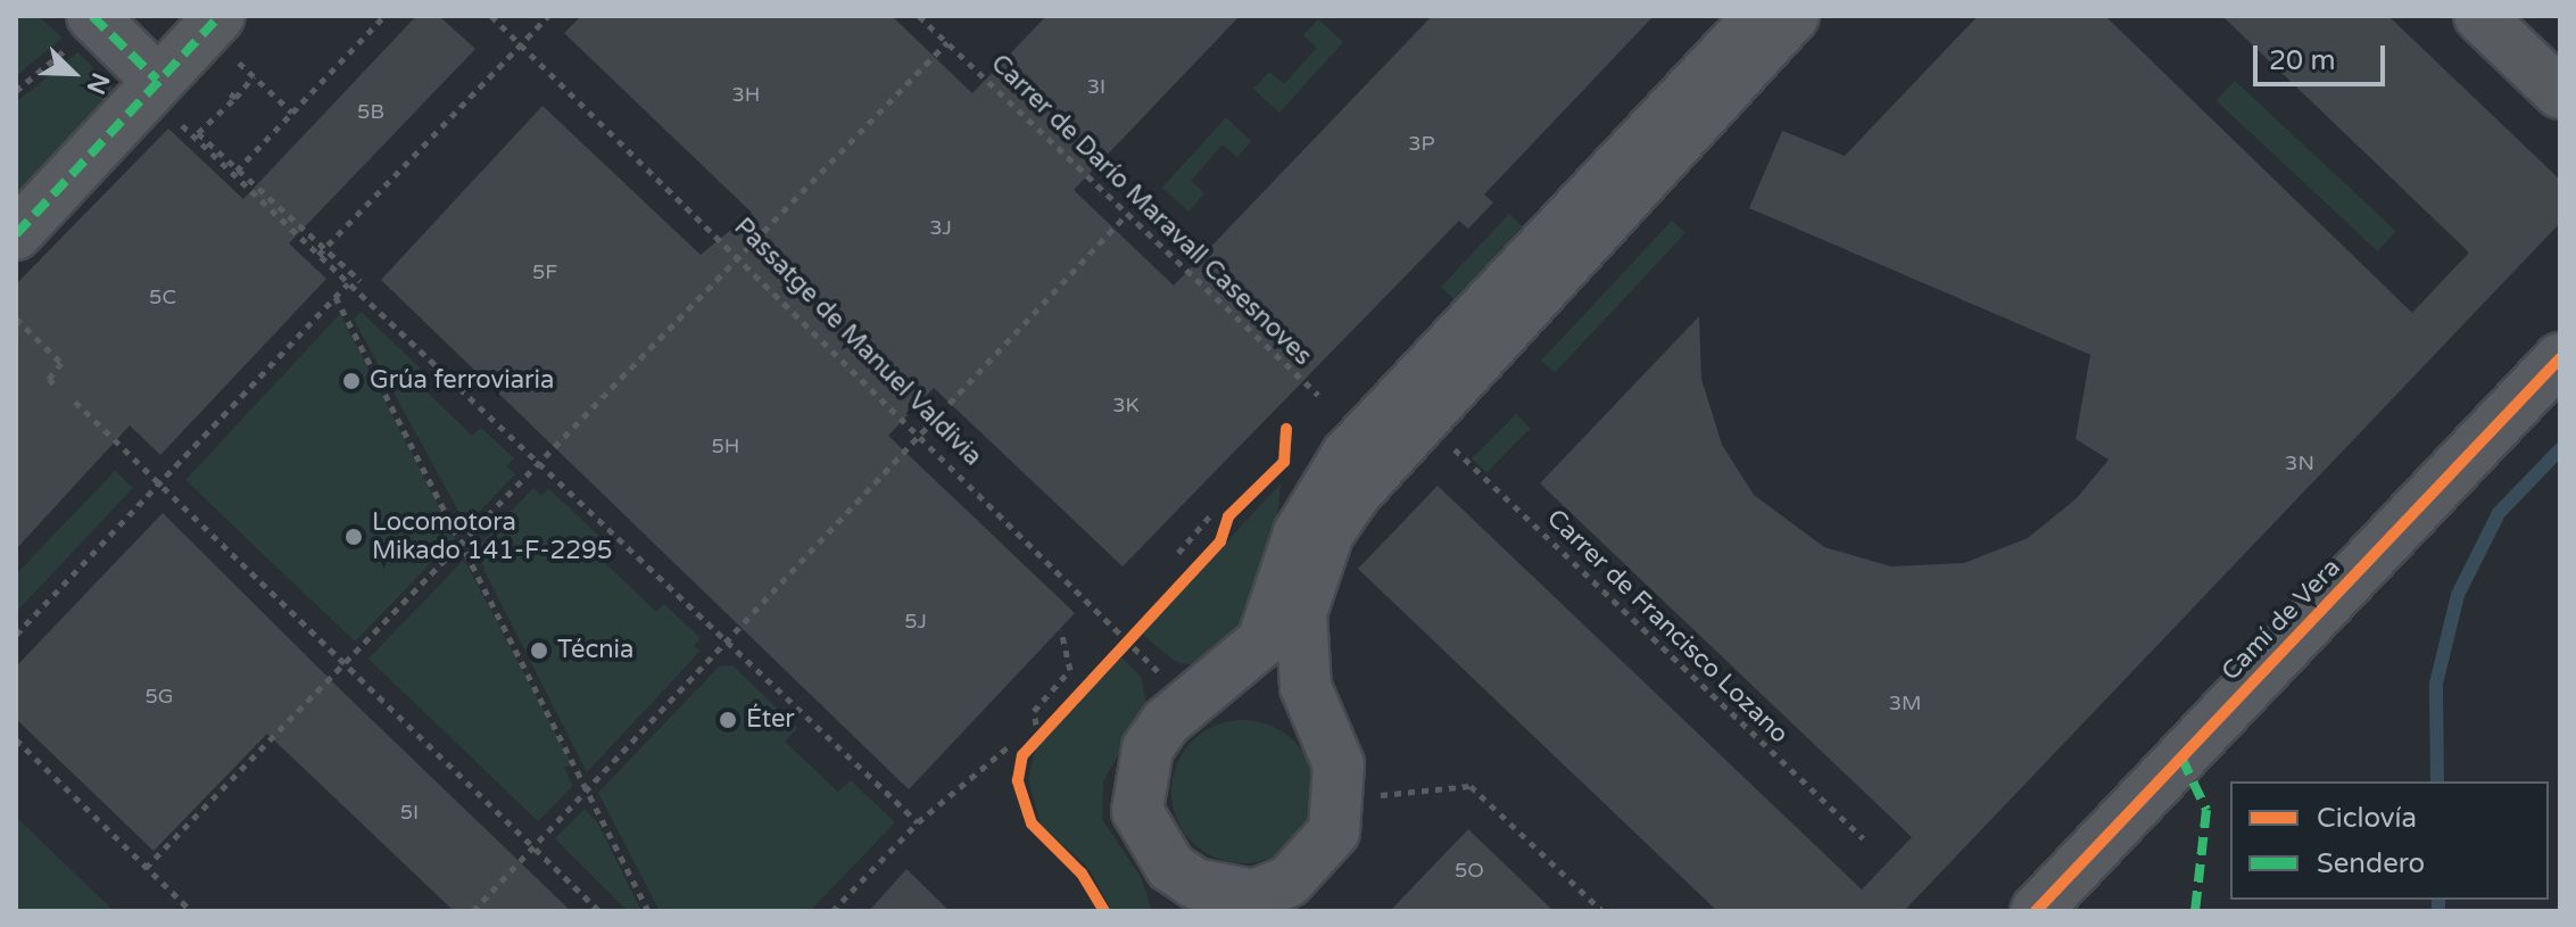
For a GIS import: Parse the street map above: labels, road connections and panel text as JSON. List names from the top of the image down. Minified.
{"streets":{"street":["Camí de Vera"],"path":["Carrer de Darío Maravall Casesnoves","Passatge de Manuel Valdivia","Carrer de Francisco Lozano"]},"places":["Grúa ferroviaria","Locomotora Mikado 141-F-2295","Técnia","Éter"],"house_numbers":["3I","3H","5B","3P","3J","5F","5C","3K","5H","3N","5J","5G","3M","5I","5O"],"legend":["Ciclovía","Sendero"],"scale_bar":"20 m","north":"bottom right"}
